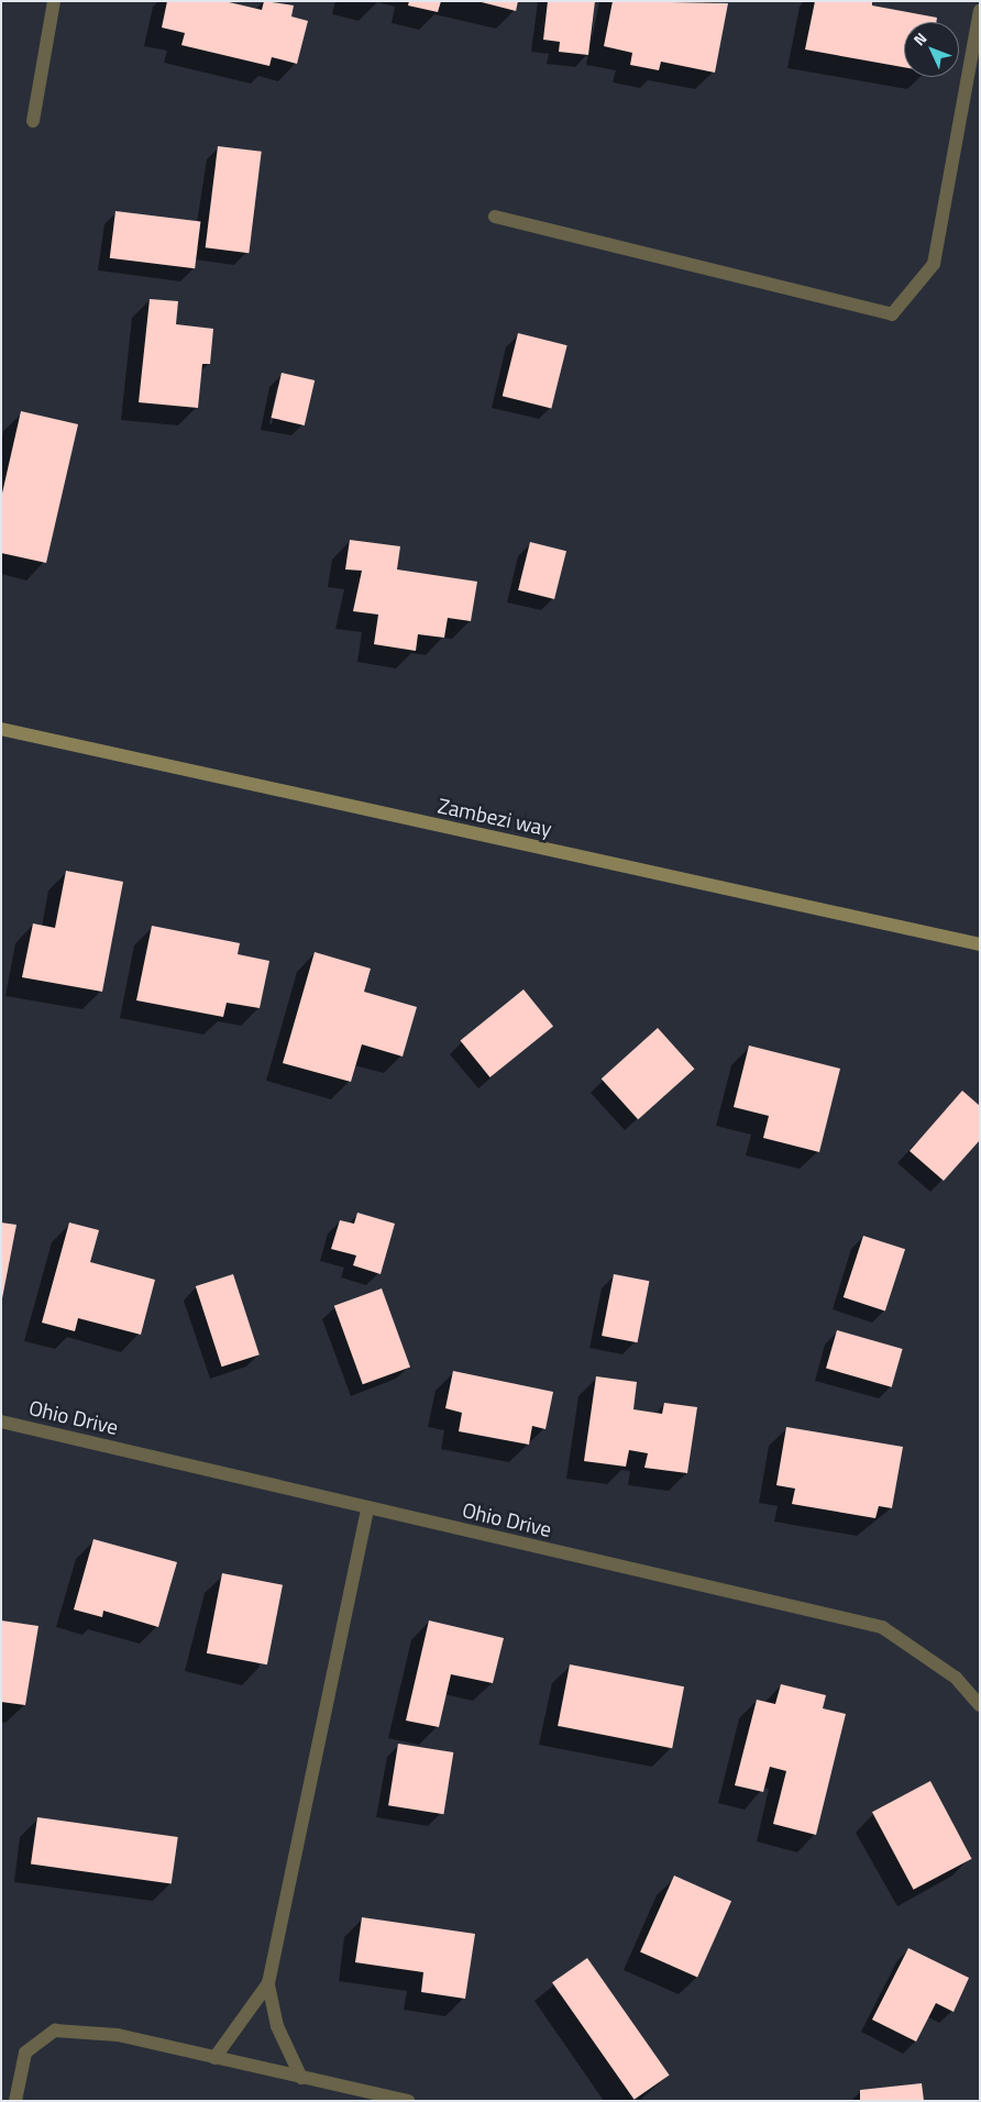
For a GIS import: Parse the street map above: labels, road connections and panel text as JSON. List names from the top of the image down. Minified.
{"streets":{"main road":["Zambezi way"],"street":["Ohio Drive"]},"north":"top left"}
